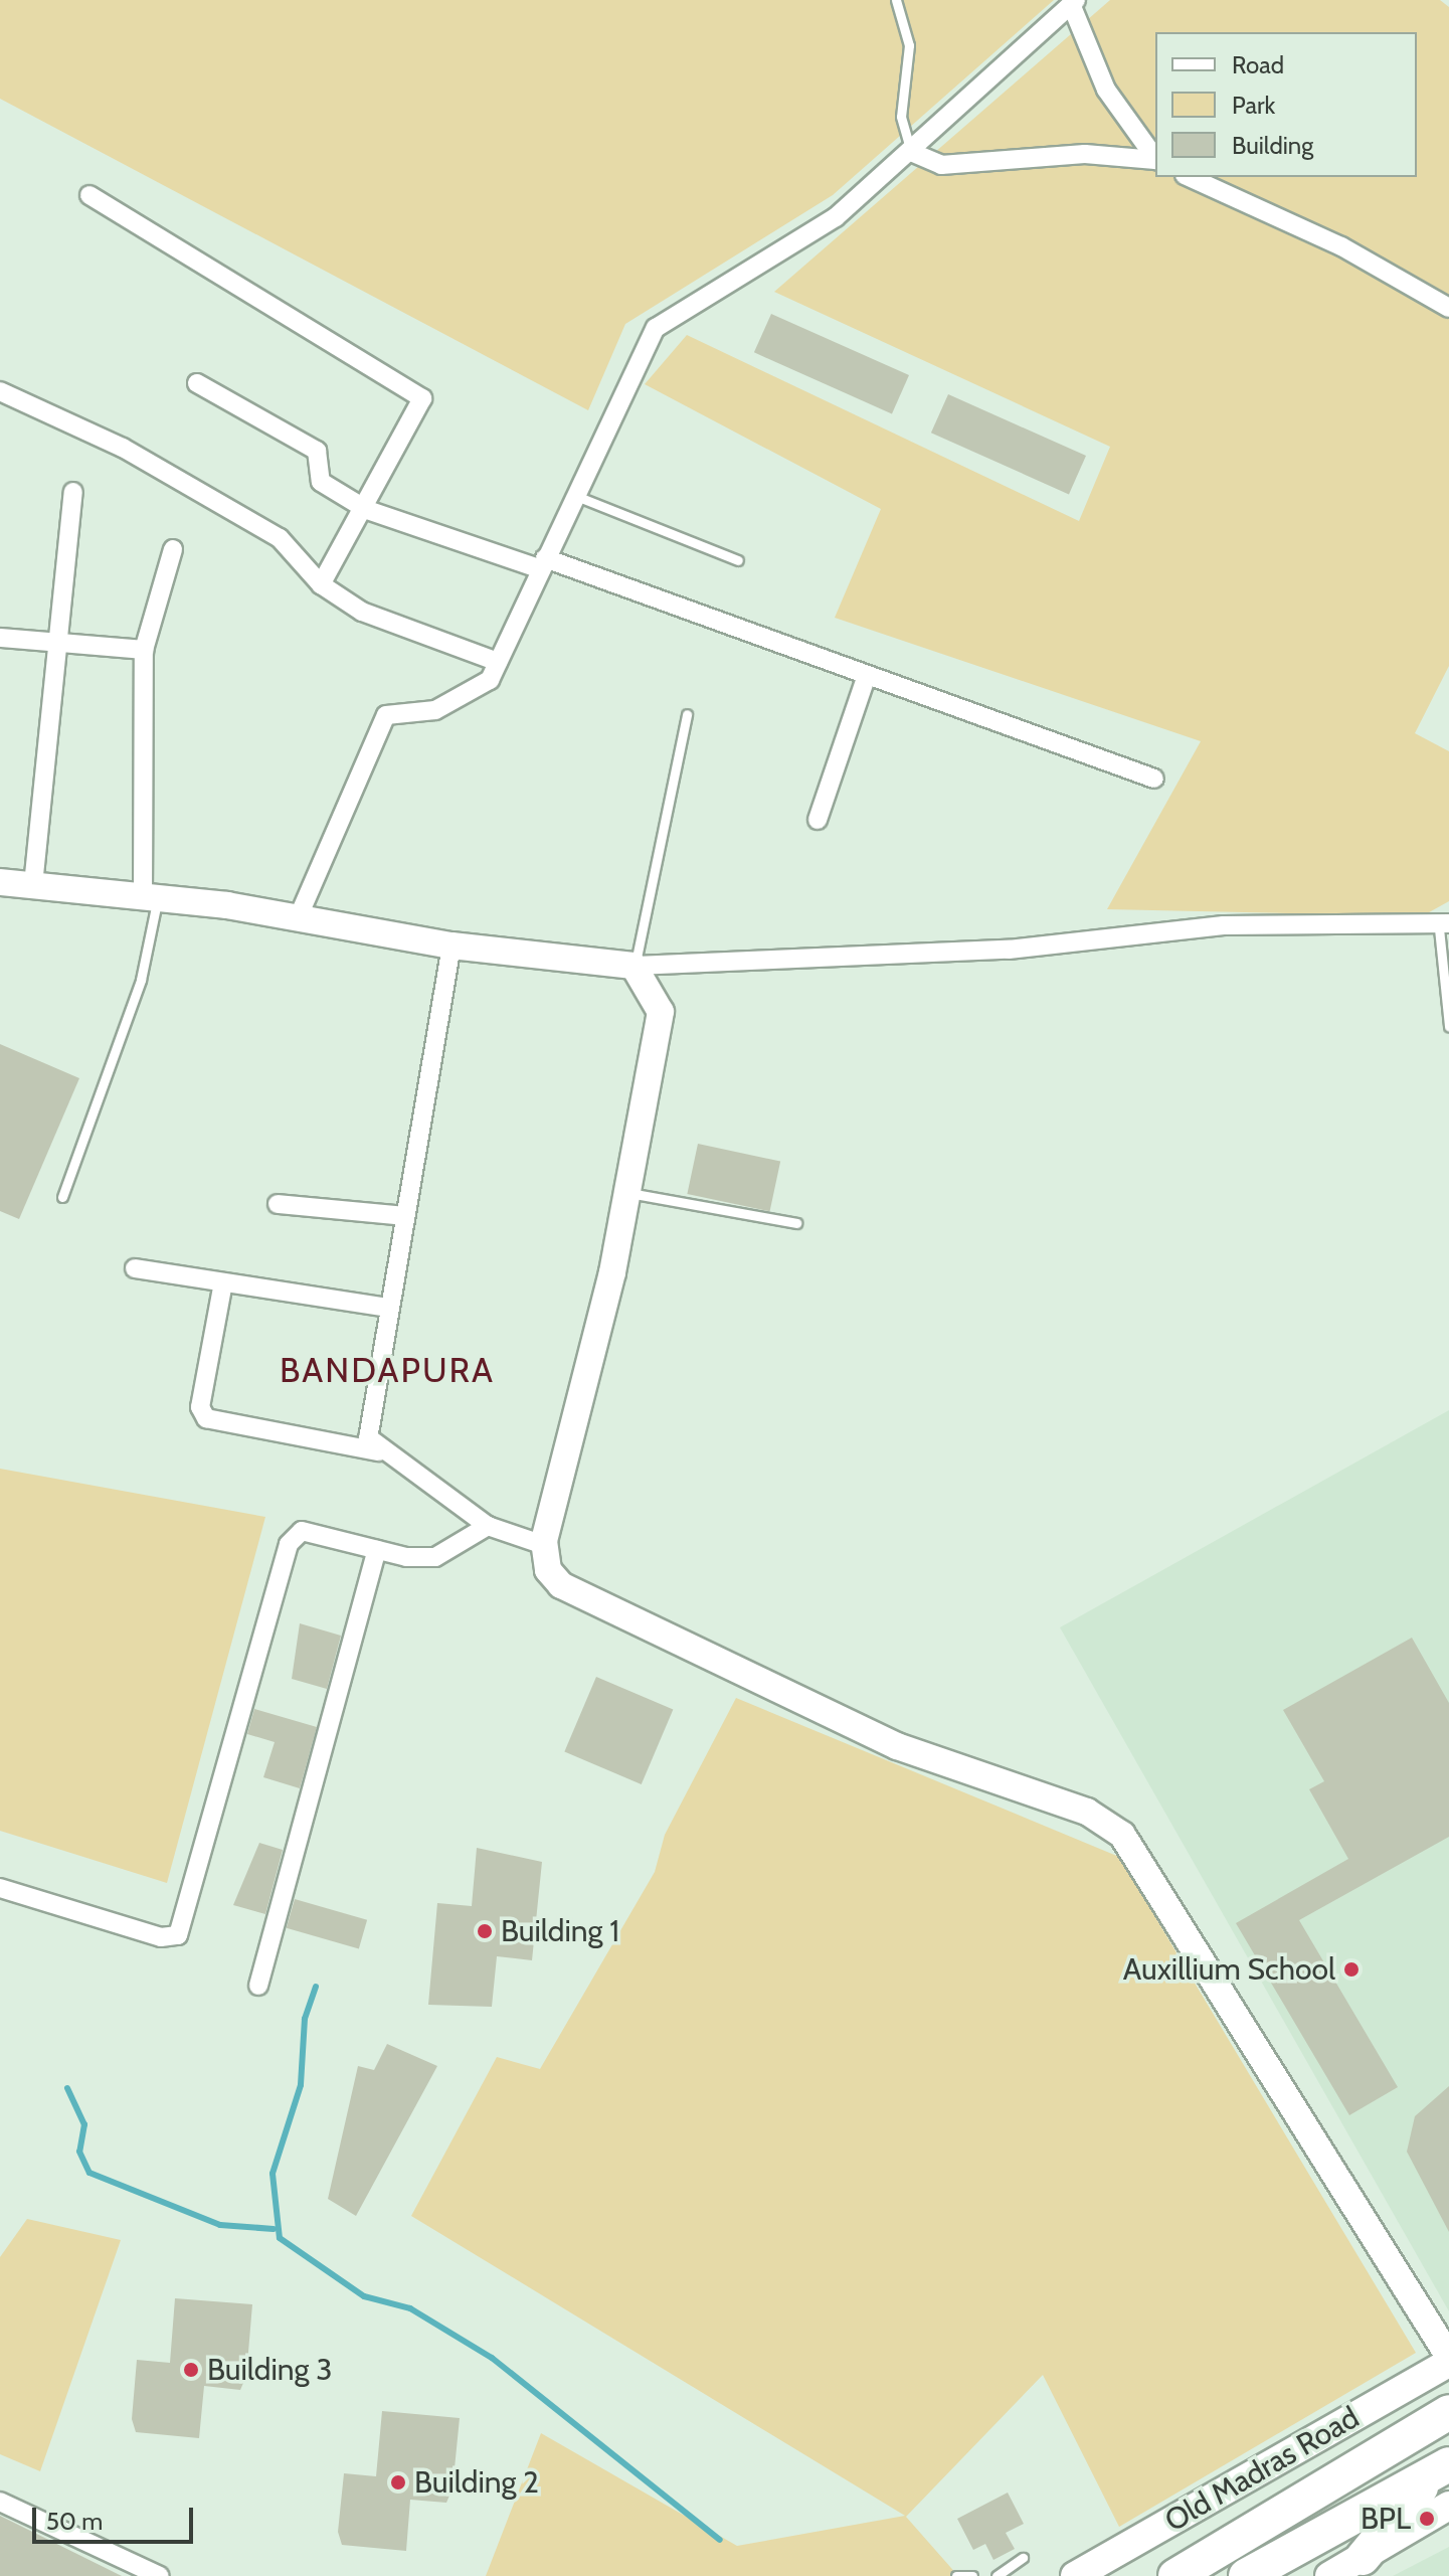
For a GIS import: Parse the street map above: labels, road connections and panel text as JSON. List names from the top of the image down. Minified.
{"streets":{"highway":["Old Madras Road"]},"districts":["BANDAPURA"],"places":["Building 1","Auxillium School","Building 3","Building 2","BPL"],"legend":["Road","Park","Building"],"scale_bar":"50 m"}
